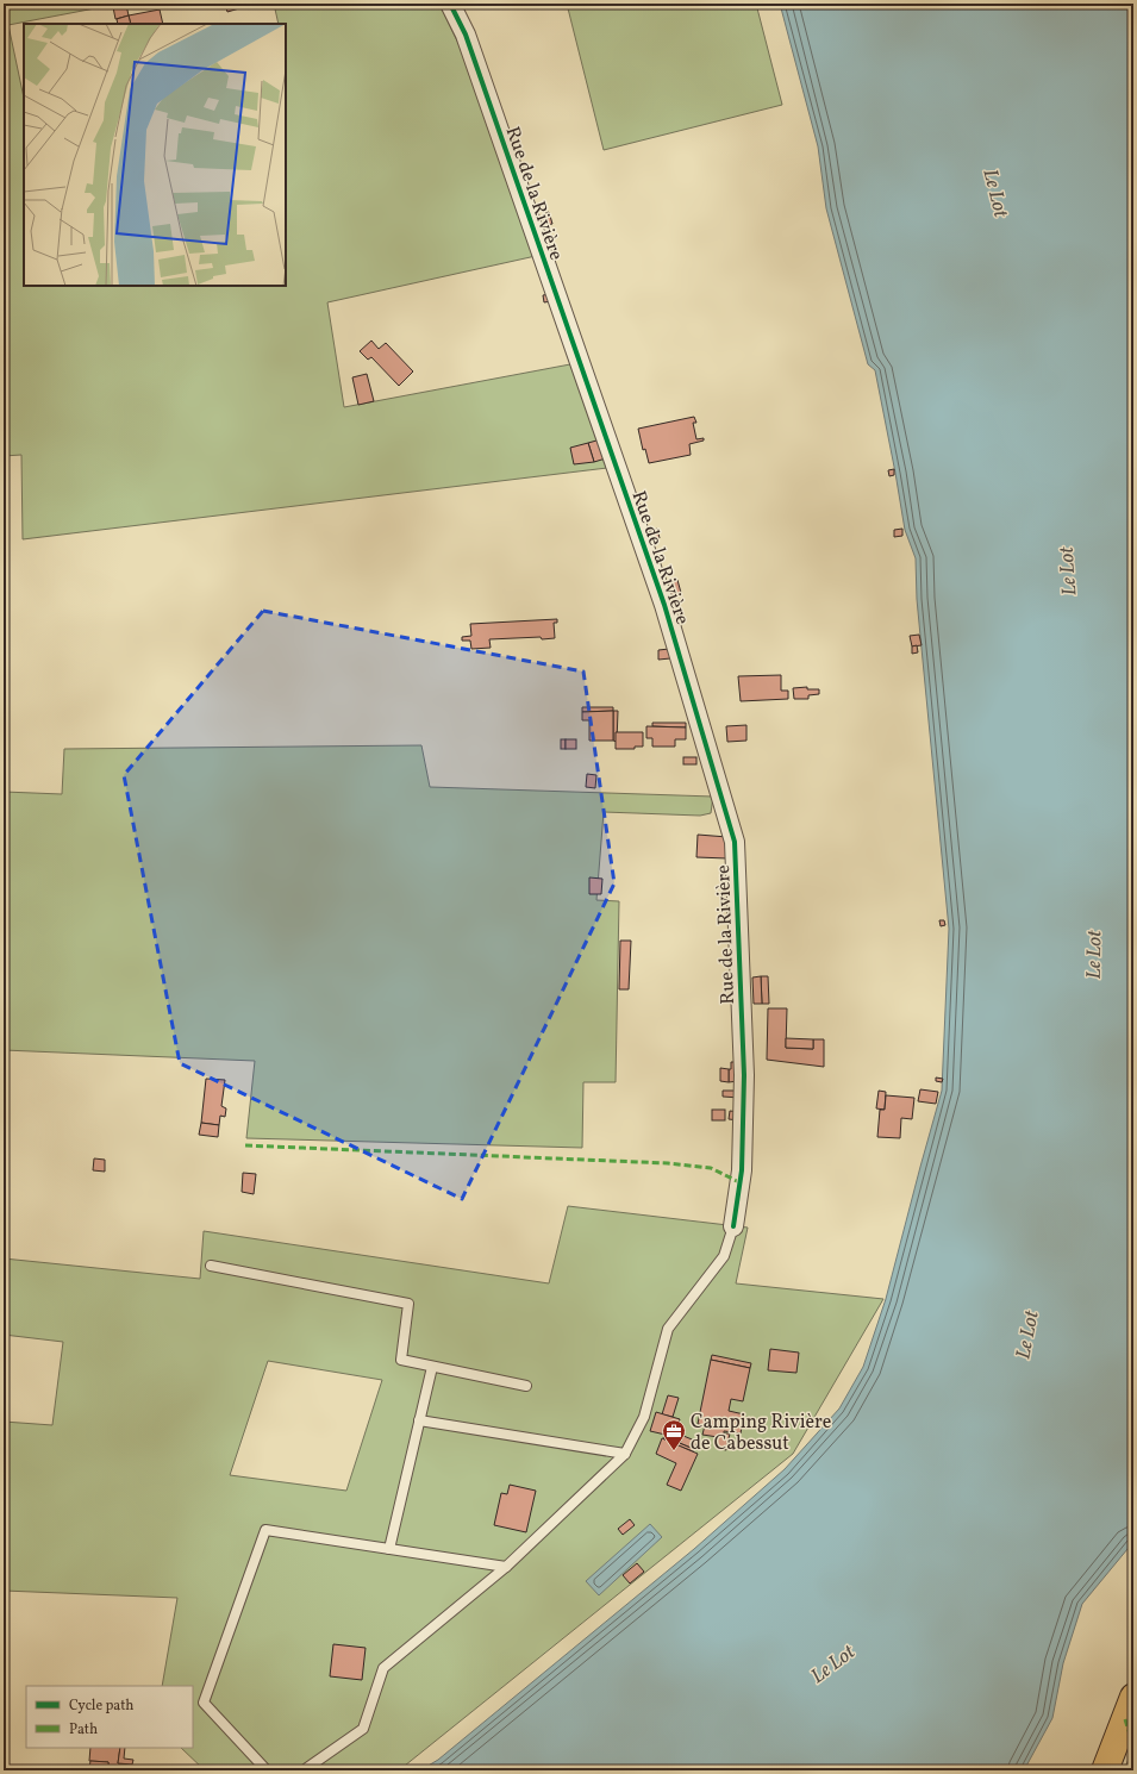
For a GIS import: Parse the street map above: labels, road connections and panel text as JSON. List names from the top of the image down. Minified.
{"streets":{"street":["Rue de la Rivière"]},"water":["Le Lot"],"places":{"office":["Camping Rivière de Cabessut"]},"legend":["Cycle path","Path"]}
